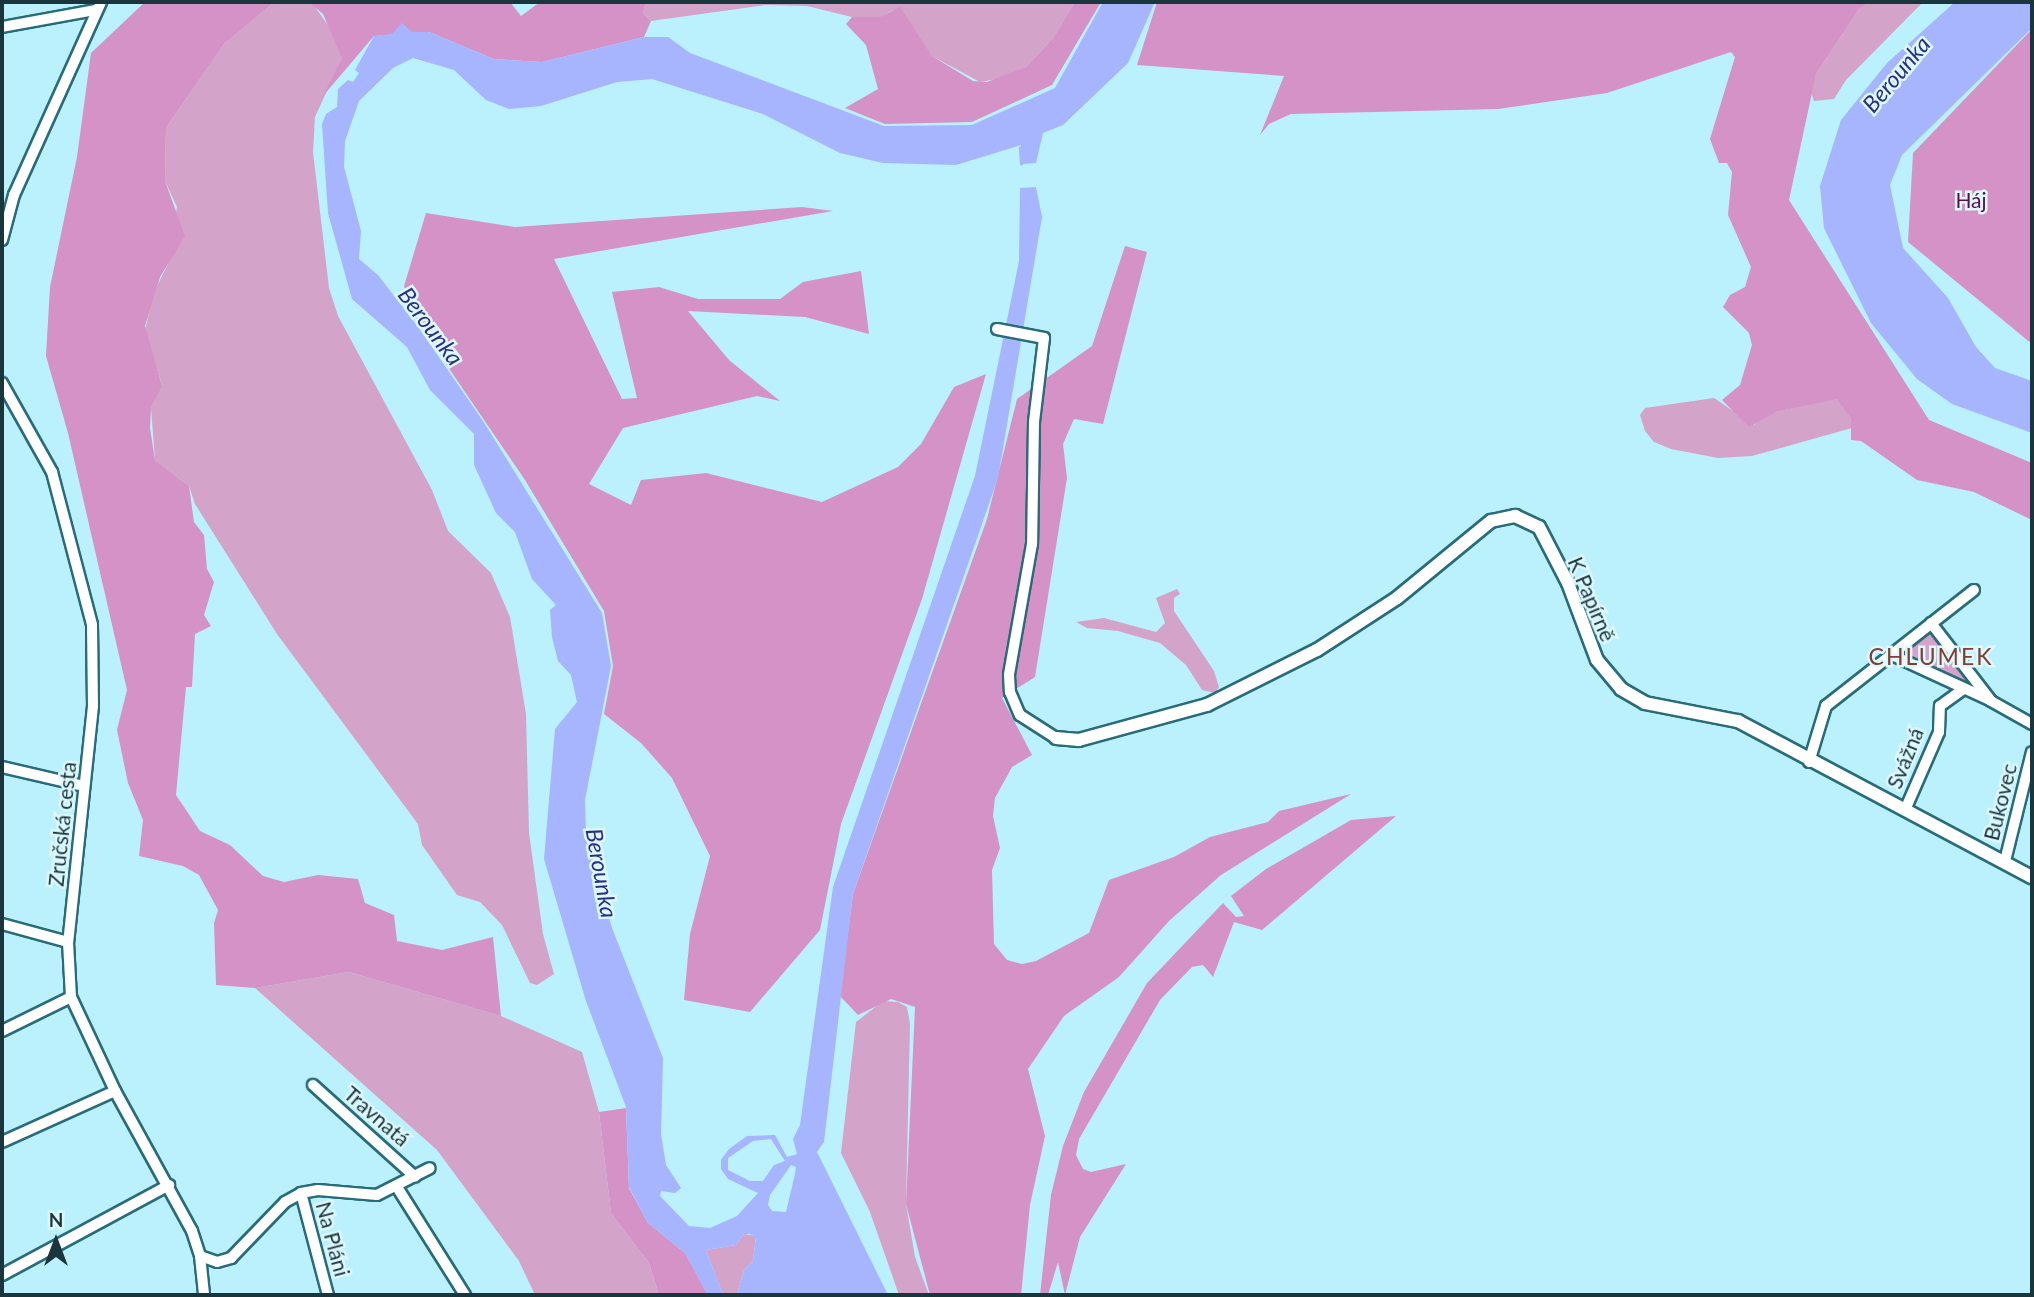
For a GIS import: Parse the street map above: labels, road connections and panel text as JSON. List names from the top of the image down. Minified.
{"streets":{"street":["K Papírně","Svážná","Bukovec","Zručská cesta","Travnatá","Na Pláni"]},"crossings":[["K Papírně","Svážná"],["K Papírně","Bukovec"]],"districts":["CHLUMEK"],"water":["Berounka"],"parks":["Háj"],"north":"top"}
